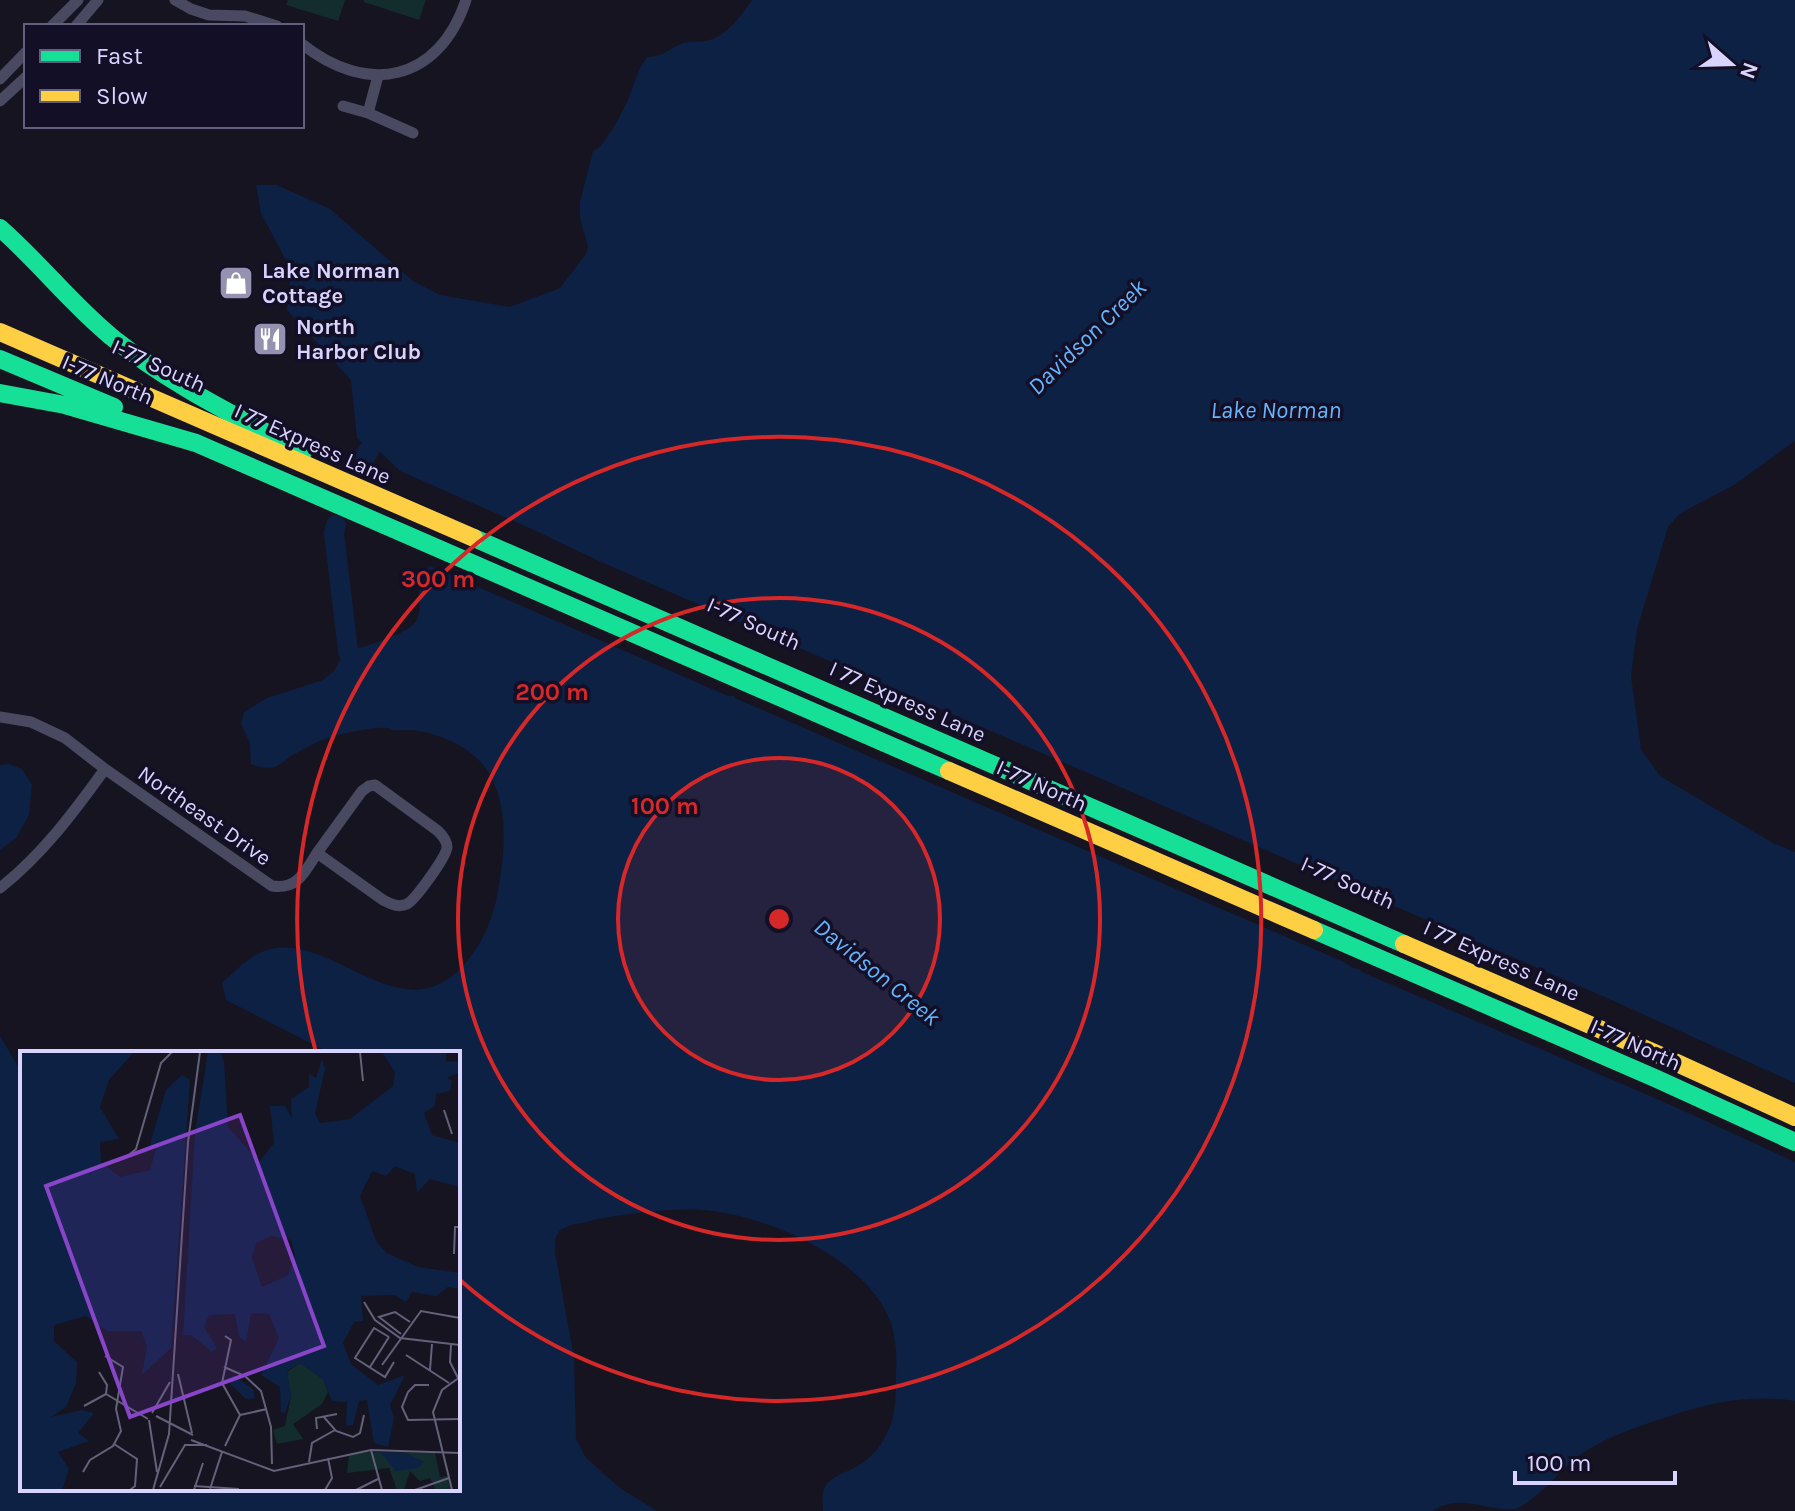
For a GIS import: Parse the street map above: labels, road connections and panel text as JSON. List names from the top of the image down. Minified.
{"streets":{"highway":["I-77 South","I-77 North","I 77 Express Lane"],"street":["Northeast Drive"]},"water":["Davidson Creek","Lake Norman"],"places":{"shop":["Lake Norman Cottage"],"restaurant":["North Harbor Club"]},"legend":["Fast","Slow"],"scale_bar":"100 m","north":"right","rings":["300 m","200 m","100 m"]}
